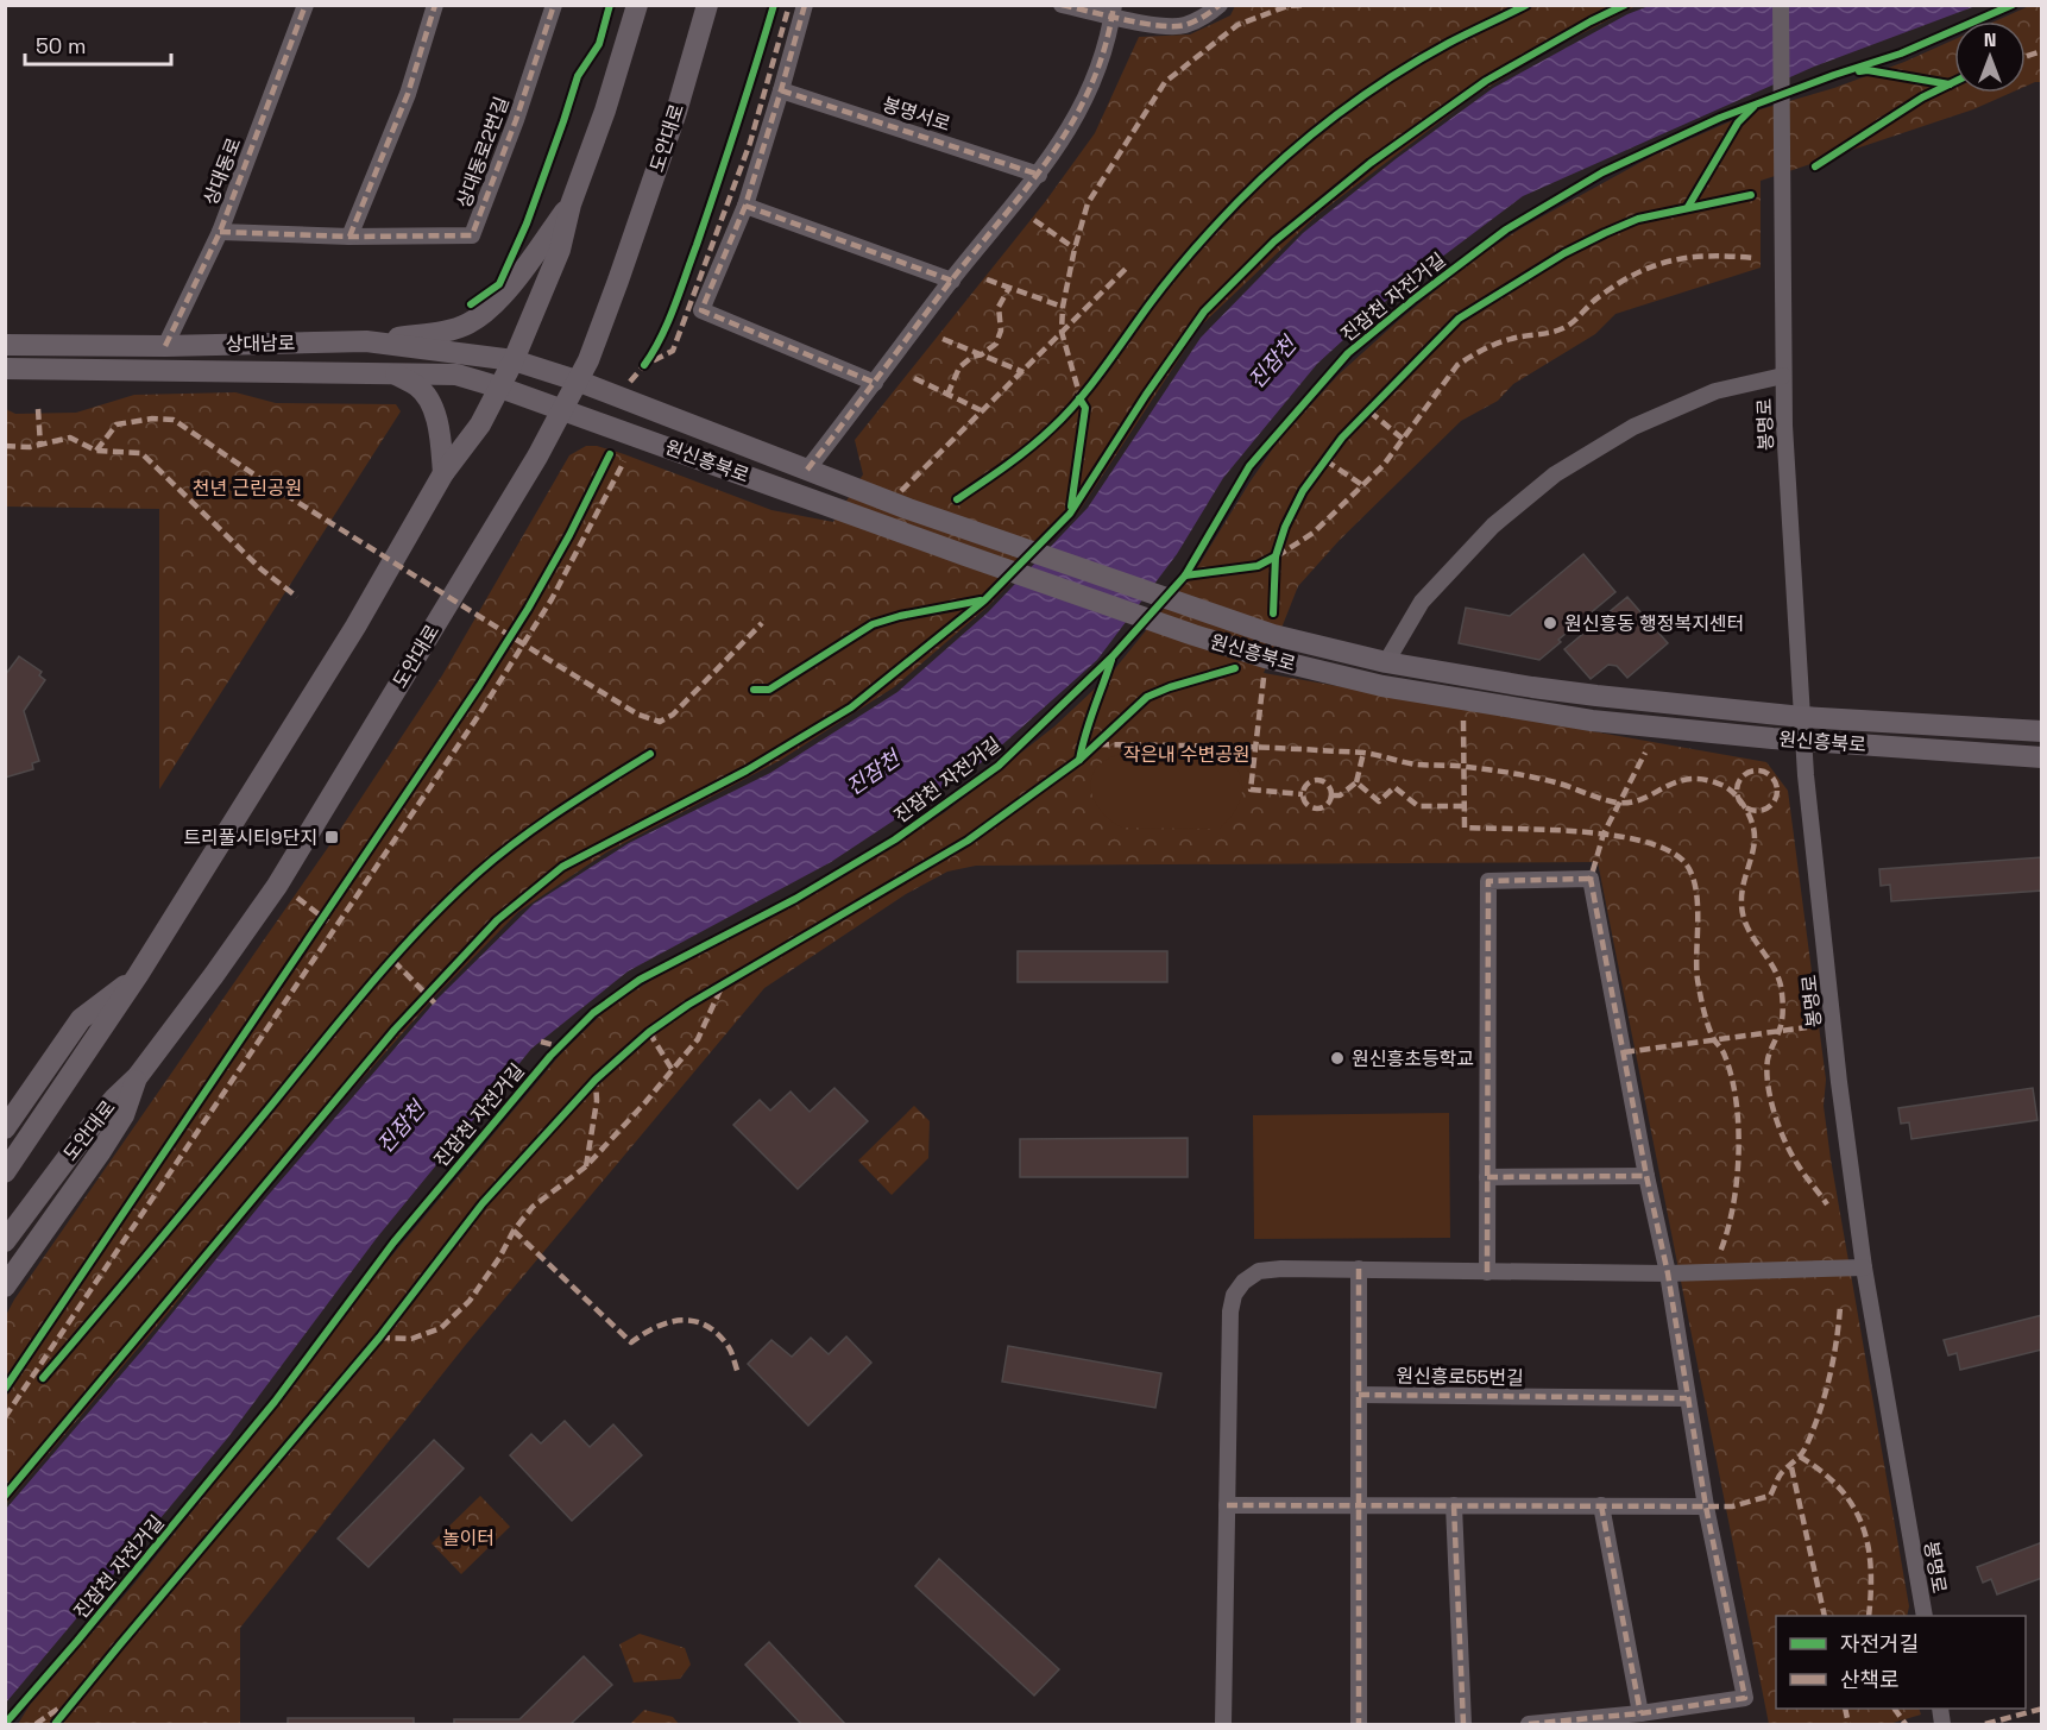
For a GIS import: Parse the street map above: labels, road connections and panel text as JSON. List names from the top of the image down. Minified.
{"streets":{"street":["봉명서로","도안대로","상대동로2번길","상대동로","상대남로","봉명로","원신흥북로","원신흥로55번길"],"cycle path":["진잠천 자전거길"]},"crossings":[["도안대로","원신흥북로"],["상대동로2번길","상대동로"],["상대동로","상대남로"],["상대남로","원신흥북로"],["봉명로","원신흥북로"]],"water":["진잠천"],"parks":["천년 근린공원","작은내 수변공원","놀이터"],"places":{"other":["원신흥동 행정복지센터","원신흥초등학교"],"transit":["트리풀시티9단지"]},"legend":["자전거길","산책로"],"scale_bar":"50 m","north":"top"}
